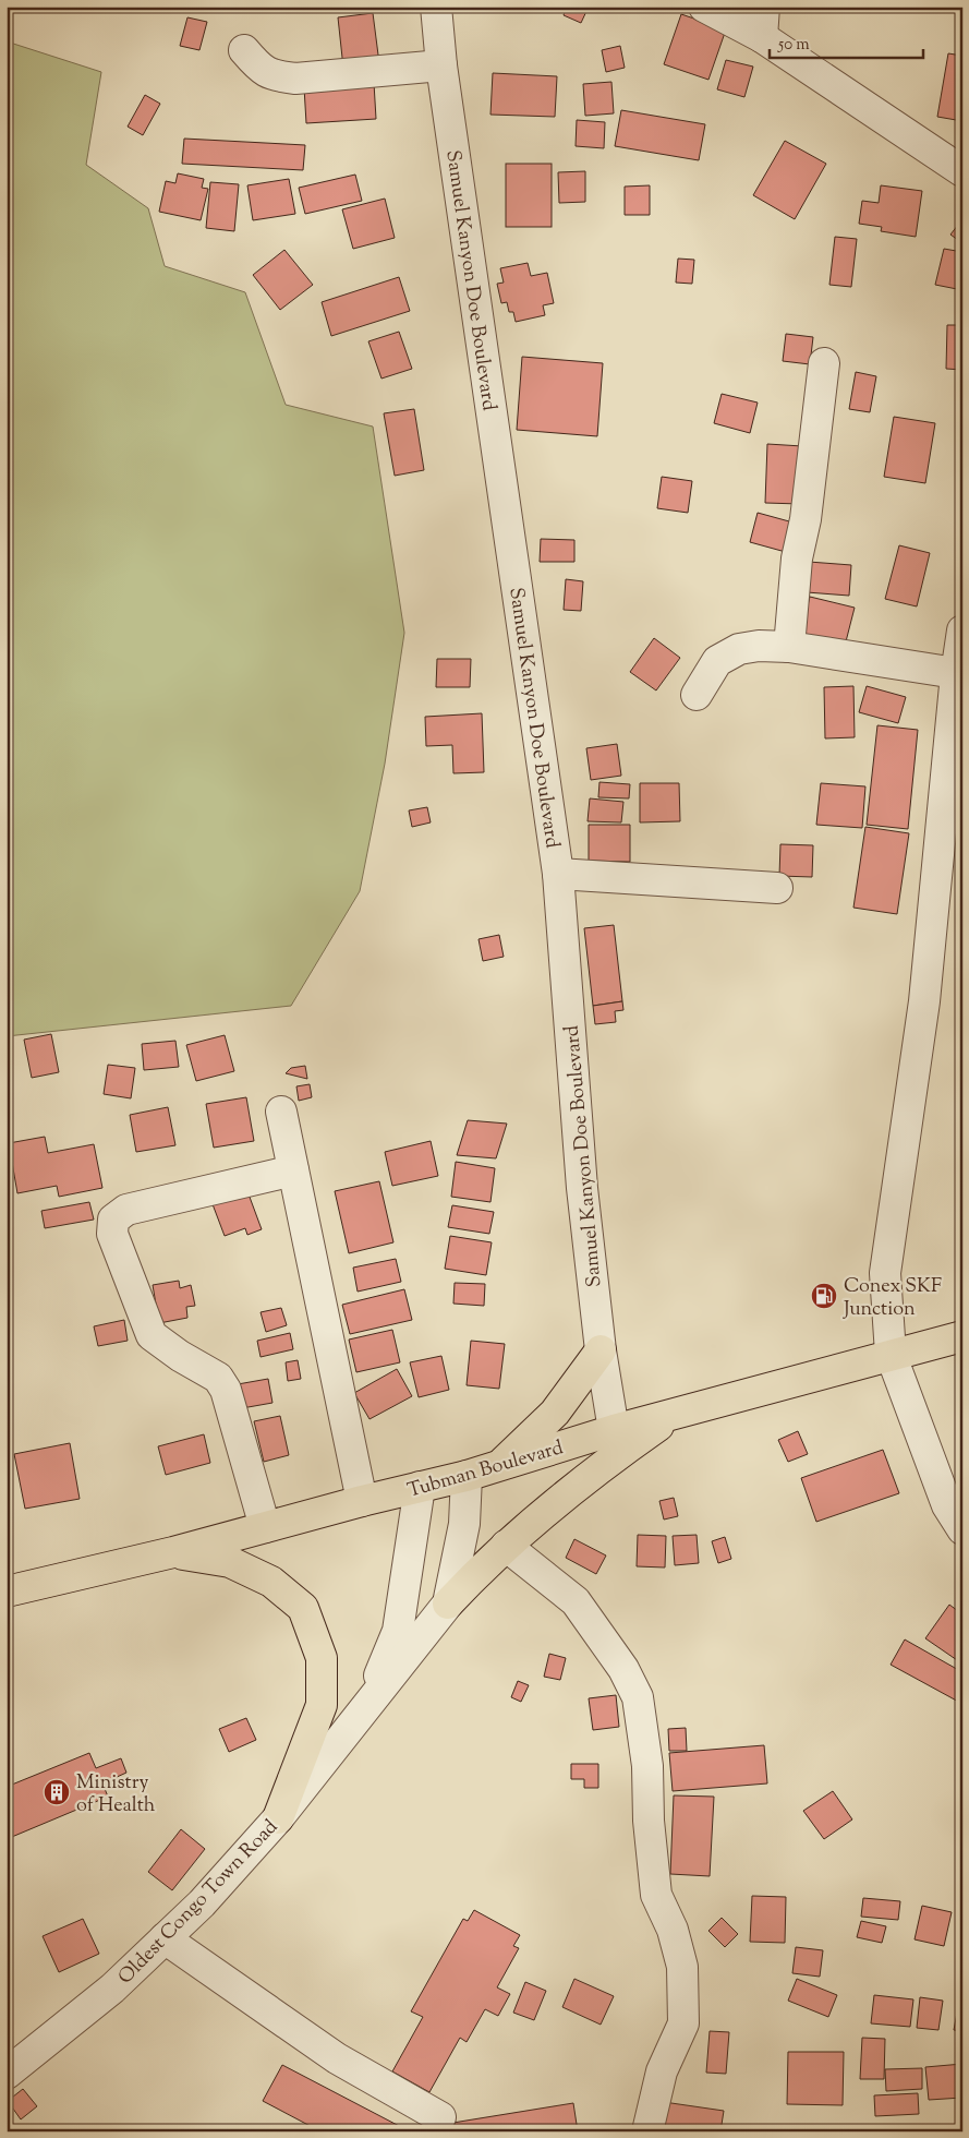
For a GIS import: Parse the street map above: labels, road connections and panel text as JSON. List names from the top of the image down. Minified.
{"streets":{"highway":["Tubman Boulevard"],"street":["Samuel Kanyon Doe Boulevard","Oldest Congo Town Road"]},"crossings":[["Samuel Kanyon Doe Boulevard","Tubman Boulevard"]],"places":{"fuel station":["Conex SKF Junction"],"building":["Ministry of Health"]},"scale_bar":"50 m"}
